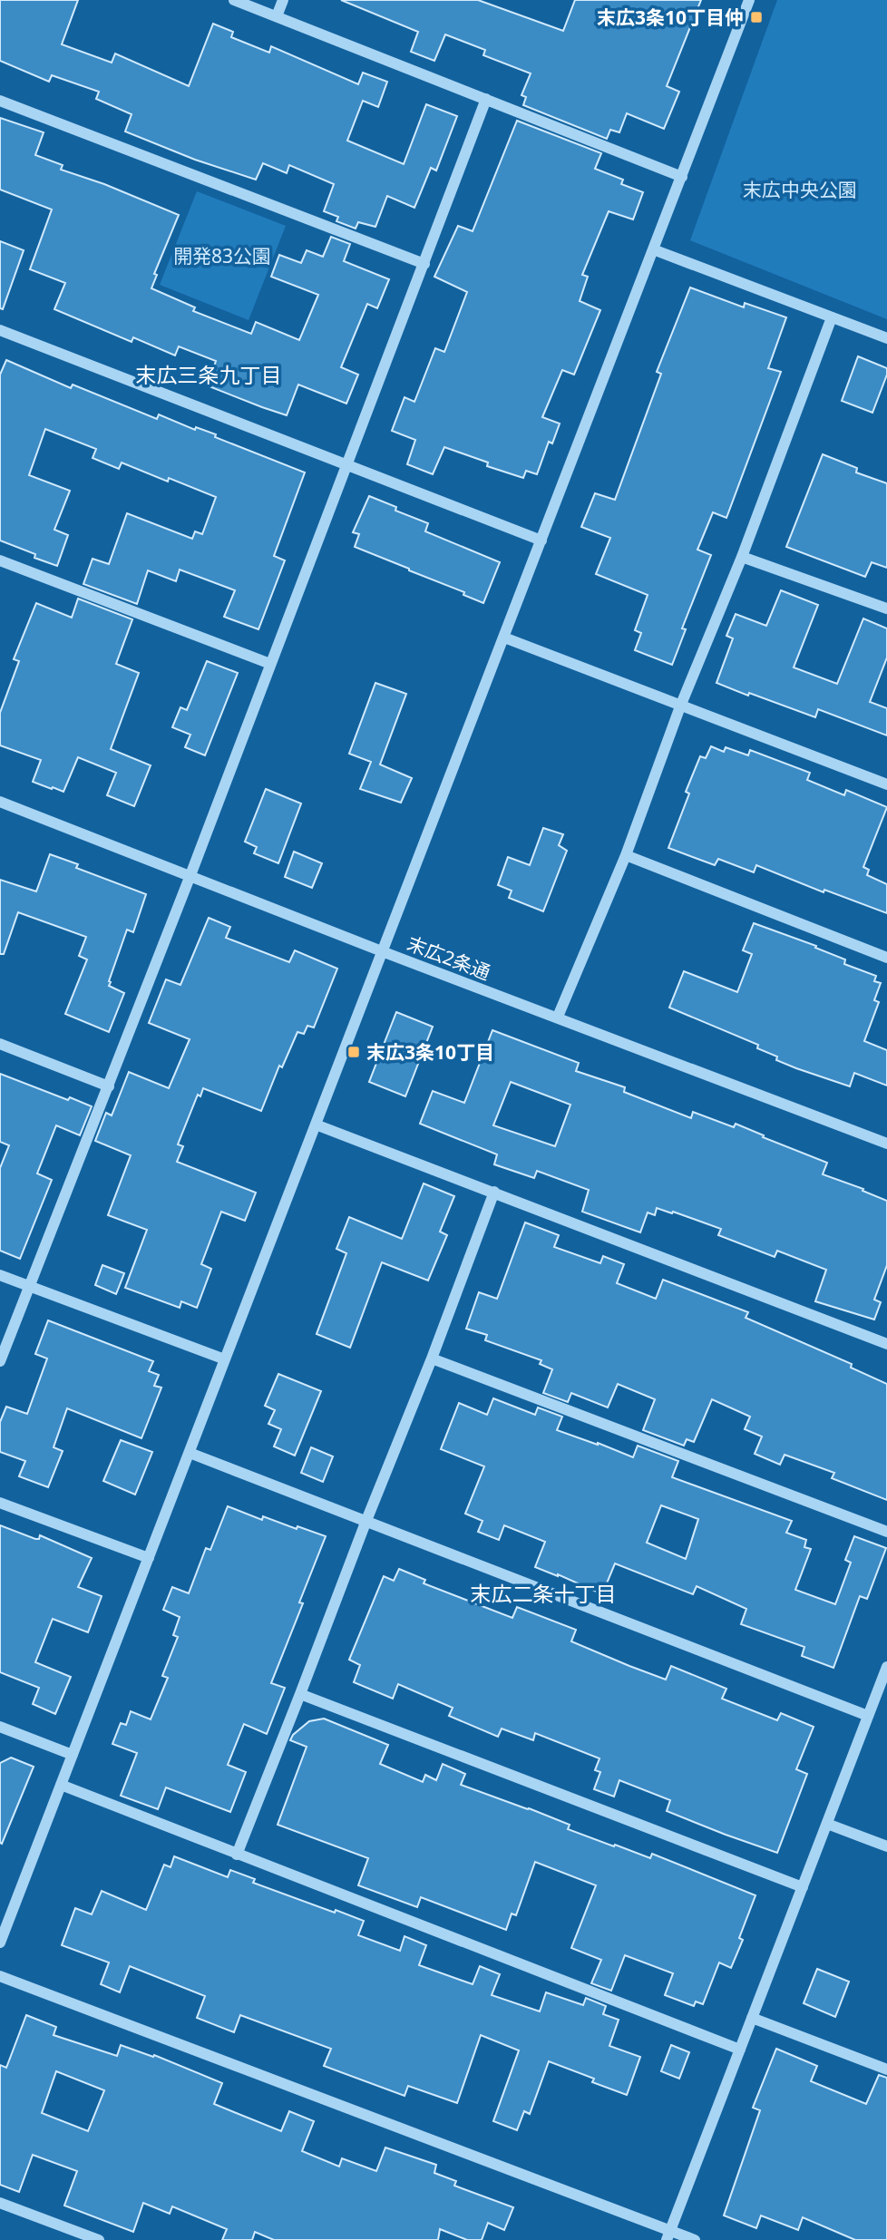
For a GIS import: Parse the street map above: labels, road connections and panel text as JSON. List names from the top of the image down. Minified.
{"streets":{"street":["末広2条通"]},"districts":["末広三条九丁目","末広二条十丁目"],"parks":["末広中央公園","開発83公園"],"places":{"transit":["末広3条10丁目仲","末広3条10丁目"]}}
